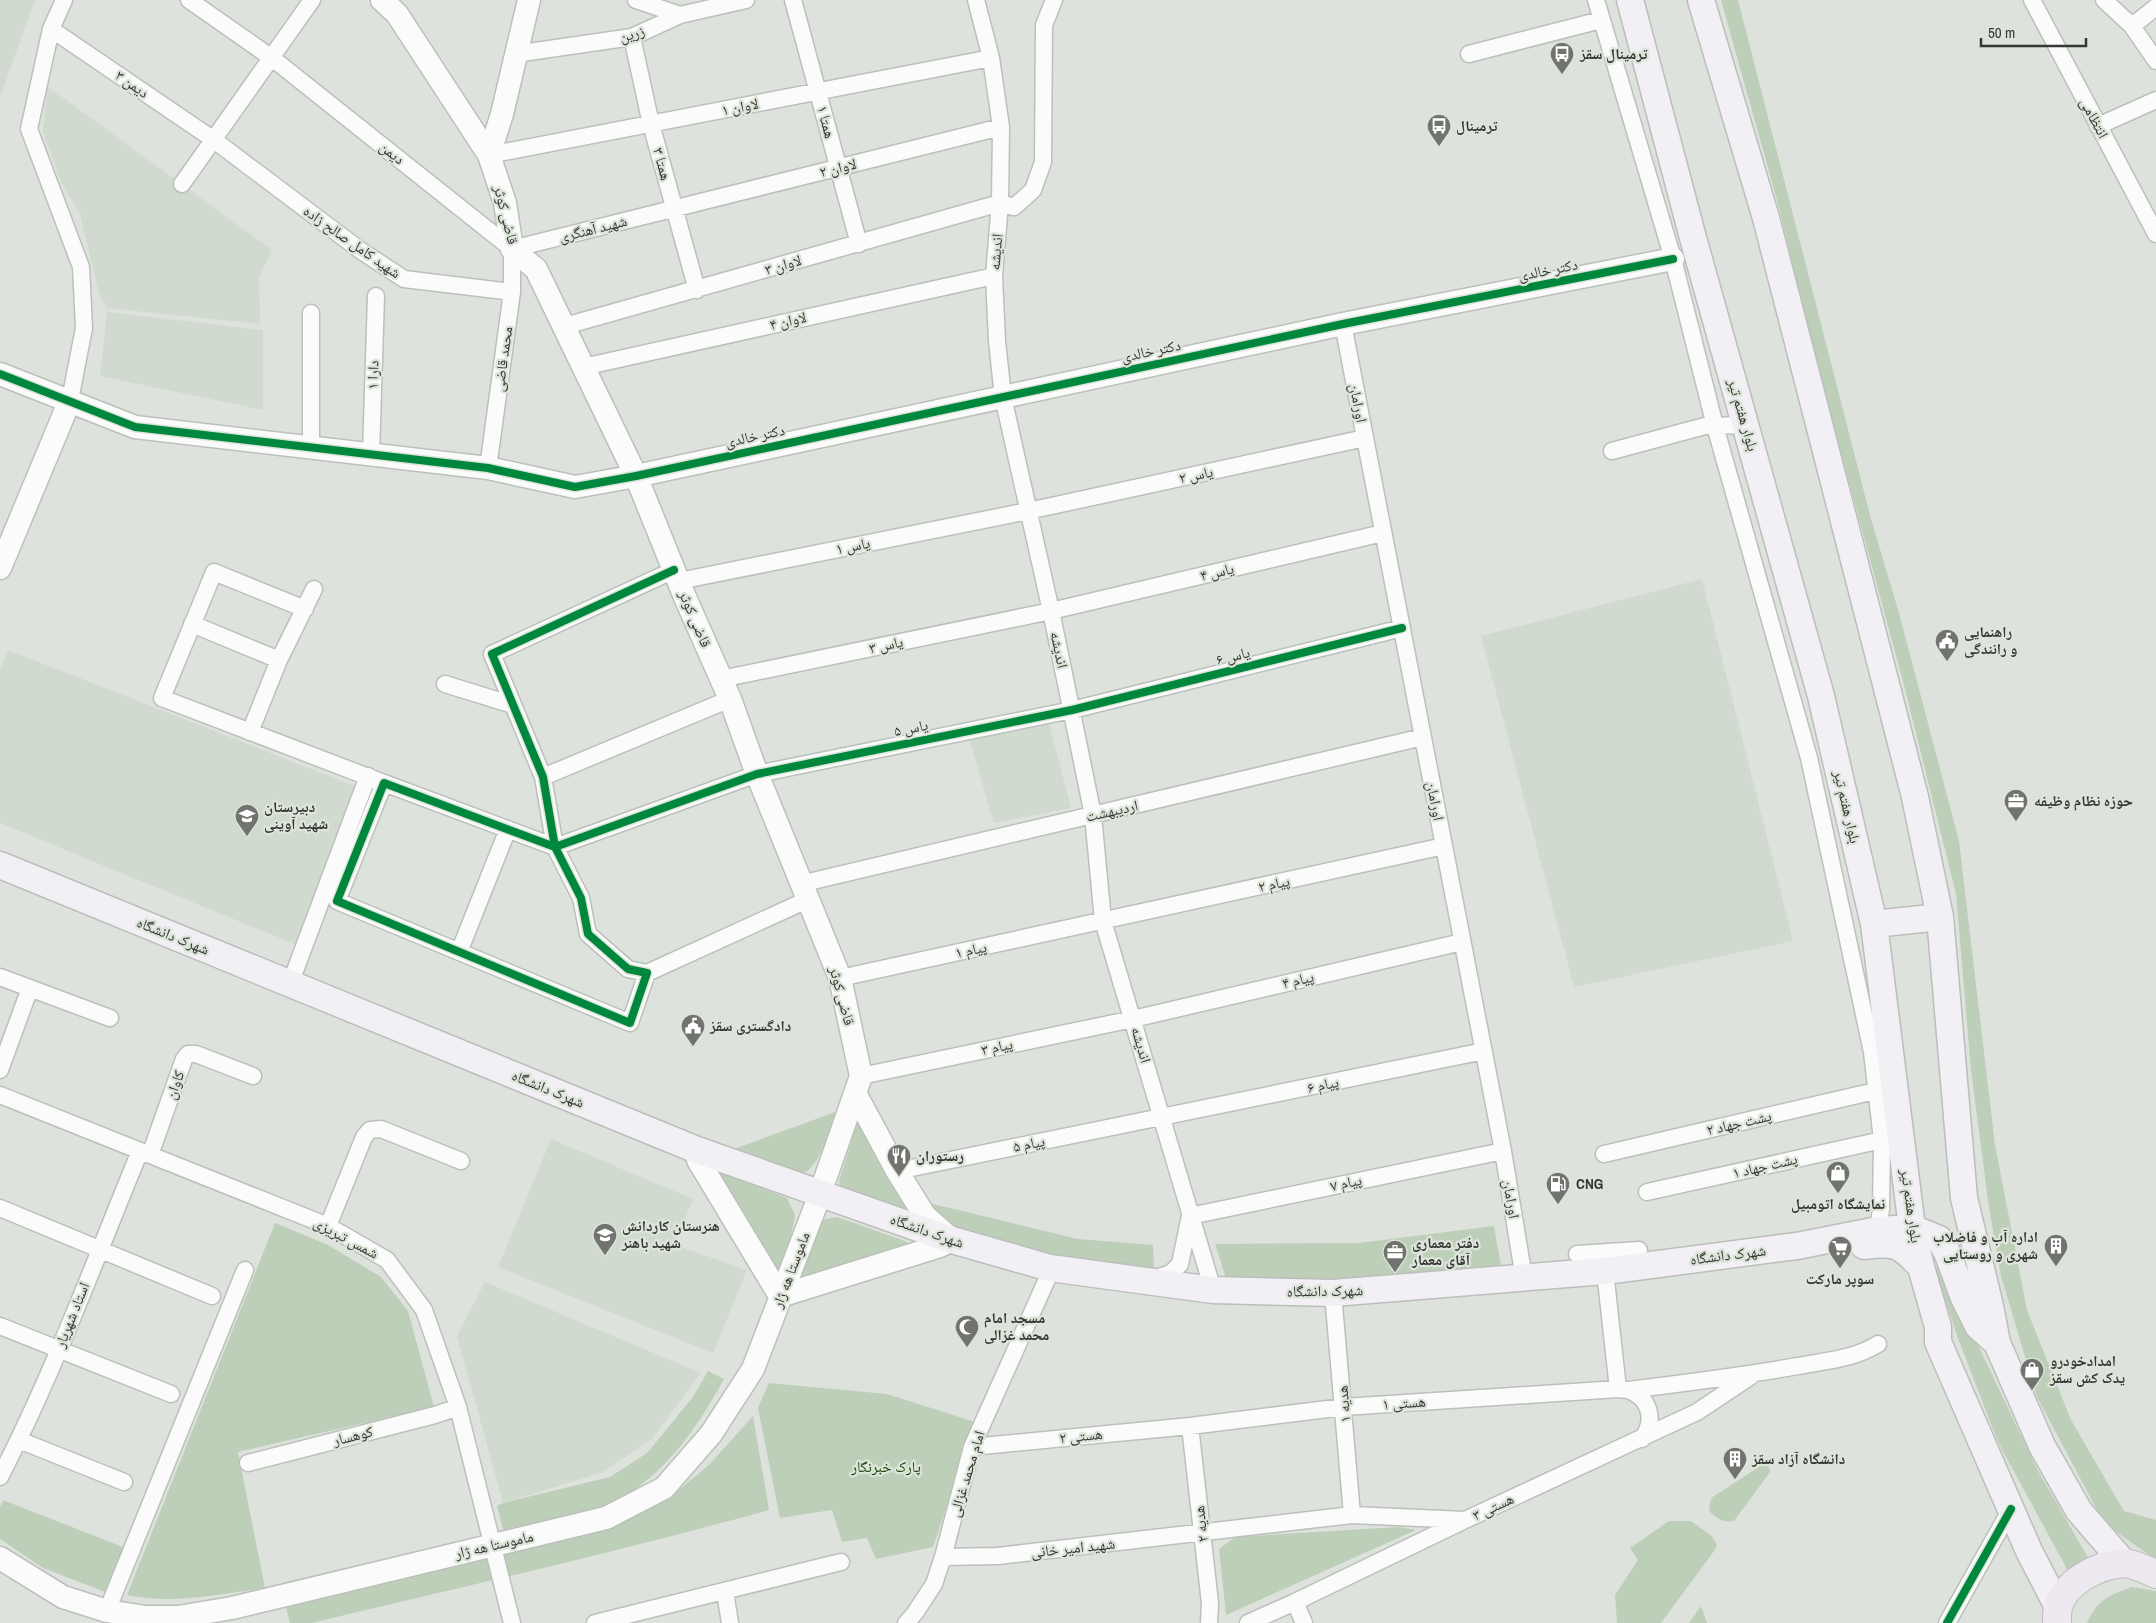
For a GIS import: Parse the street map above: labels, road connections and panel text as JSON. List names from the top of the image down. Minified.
{"streets":{"main road":["قاضی کوثر","دکتر خالدی","بلوار هفتم تیر","شهرک دانشگاه","ماموستا هه ژار"],"street":["زرین","دیمن ۳","لاوان ۱","انتظامی","همتا ۱","دیمن","همتا ۳","لاوان ۲","شهید آهنگری","شهید کامل صالح زاده","اندیشه","لاوان ۳","لاوان ۴","محمد قاضی","دارا ۱","اورامان","یاس ۲","یاس ۱","یاس ۴","یاس ۳","یاس ۶","یاس ۵","اردیبهشت","پیام ۲","پیام ۱","پیام ۴","پیام ۳","کاوان","پیام ۶","پشت جهاد ۲","پیام ۵","پشت جهاد ۱","پیام ۷","شمس تبریزی","استاد شهریار","هستی ۱","هدیه ۱","کوهسار","هستی ۲","امام محمد غزالی","هستی ۳","هدیه ۲","شهید امیر خانی"]},"crossings":[["زرین","همتا ۳"],["دیمن ۳","شهید کامل صالح زاده"],["لاوان ۱","همتا ۱"],["لاوان ۱","همتا ۳"],["لاوان ۱","قاضی کوثر"],["لاوان ۱","اندیشه"],["همتا ۱","لاوان ۲"],["همتا ۱","لاوان ۳"],["دیمن","قاضی کوثر"],["دیمن","شهید آهنگری"],["دیمن","محمد قاضی"],["همتا ۳","لاوان ۲"],["همتا ۳","شهید آهنگری"],["همتا ۳","لاوان ۳"],["لاوان ۲","شهید آهنگری"],["لاوان ۲","اندیشه"],["قاضی کوثر","شهید آهنگری"],["قاضی کوثر","لاوان ۳"],["قاضی کوثر","دکتر خالدی"],["قاضی کوثر","لاوان ۴"],["قاضی کوثر","محمد قاضی"],["قاضی کوثر","یاس ۱"],["قاضی کوثر","یاس ۳"],["قاضی کوثر","یاس ۵"],["قاضی کوثر","اردیبهشت"],["قاضی کوثر","شهرک دانشگاه"],["قاضی کوثر","پیام ۱"],["قاضی کوثر","پیام ۳"],["قاضی کوثر","پیام ۵"],["شهید آهنگری","محمد قاضی"],["شهید کامل صالح زاده","محمد قاضی"],["اندیشه","لاوان ۳"],["اندیشه","دکتر خالدی"],["اندیشه","لاوان ۴"],["اندیشه","یاس ۲"],["اندیشه","یاس ۱"],["اندیشه","یاس ۴"],["اندیشه","یاس ۳"],["اندیشه","یاس ۶"],["اندیشه","یاس ۵"],["اندیشه","اردیبهشت"],["اندیشه","پیام ۲"],["اندیشه","شهرک دانشگاه"],["اندیشه","پیام ۱"],["اندیشه","پیام ۴"],["اندیشه","پیام ۳"],["اندیشه","پیام ۶"],["اندیشه","پیام ۵"],["اندیشه","پیام ۷"],["دکتر خالدی","محمد قاضی"],["دکتر خالدی","دارا ۱"],["دکتر خالدی","اورامان"],["اورامان","یاس ۲"],["اورامان","یاس ۴"],["اورامان","یاس ۶"],["اورامان","اردیبهشت"],["اورامان","پیام ۲"],["اورامان","شهرک دانشگاه"],["اورامان","پیام ۴"],["اورامان","پیام ۶"],["اورامان","پیام ۷"],["بلوار هفتم تیر","شهرک دانشگاه"],["یاس ۲","یاس ۱"],["یاس ۴","یاس ۳"],["یاس ۶","یاس ۵"],["پیام ۲","پیام ۱"],["شهرک دانشگاه","ماموستا هه ژار"],["شهرک دانشگاه","هدیه ۱"],["شهرک دانشگاه","امام محمد غزالی"],["پیام ۴","پیام ۳"],["کاوان","شمس تبریزی"],["کاوان","استاد شهریار"],["پیام ۶","پیام ۵"],["شمس تبریزی","ماموستا هه ژار"],["شمس تبریزی","استاد شهریار"],["شمس تبریزی","کوهسار"],["هستی ۱","هدیه ۱"],["هستی ۱","هستی ۲"],["هستی ۱","هستی ۳"],["هستی ۱","هدیه ۲"],["هدیه ۱","هستی ۳"],["هستی ۲","امام محمد غزالی"],["هستی ۲","هدیه ۲"],["امام محمد غزالی","شهید امیر خانی"],["هستی ۳","هدیه ۲"],["هستی ۳","شهید امیر خانی"],["هدیه ۲","شهید امیر خانی"]],"parks":["پارک خبرنگار"],"places":{"bus stop":["ترمینال سقز","ترمینال"],"public building":["راهنمایی و رانندگی","دادگستری سقز"],"office":["حوزه نظام وظیفه","دفتر معماری آقای معمار"],"school or university":["دبیرستان شهید آوینی","هنرستان کاردانش شهید باهنر"],"restaurant":["رستوران"],"shop":["نمایشگاه اتومبیل","امدادخودرو یدک کش سقز"],"fuel station":["CNG"],"building":["اداره آب و فاضلاب شهری و روستایی","دانشگاه آزاد سقز"],"supermarket":["سوپر مارکت"],"mosque":["مسجد امام محمد غزالی"]},"scale_bar":"50 m"}
